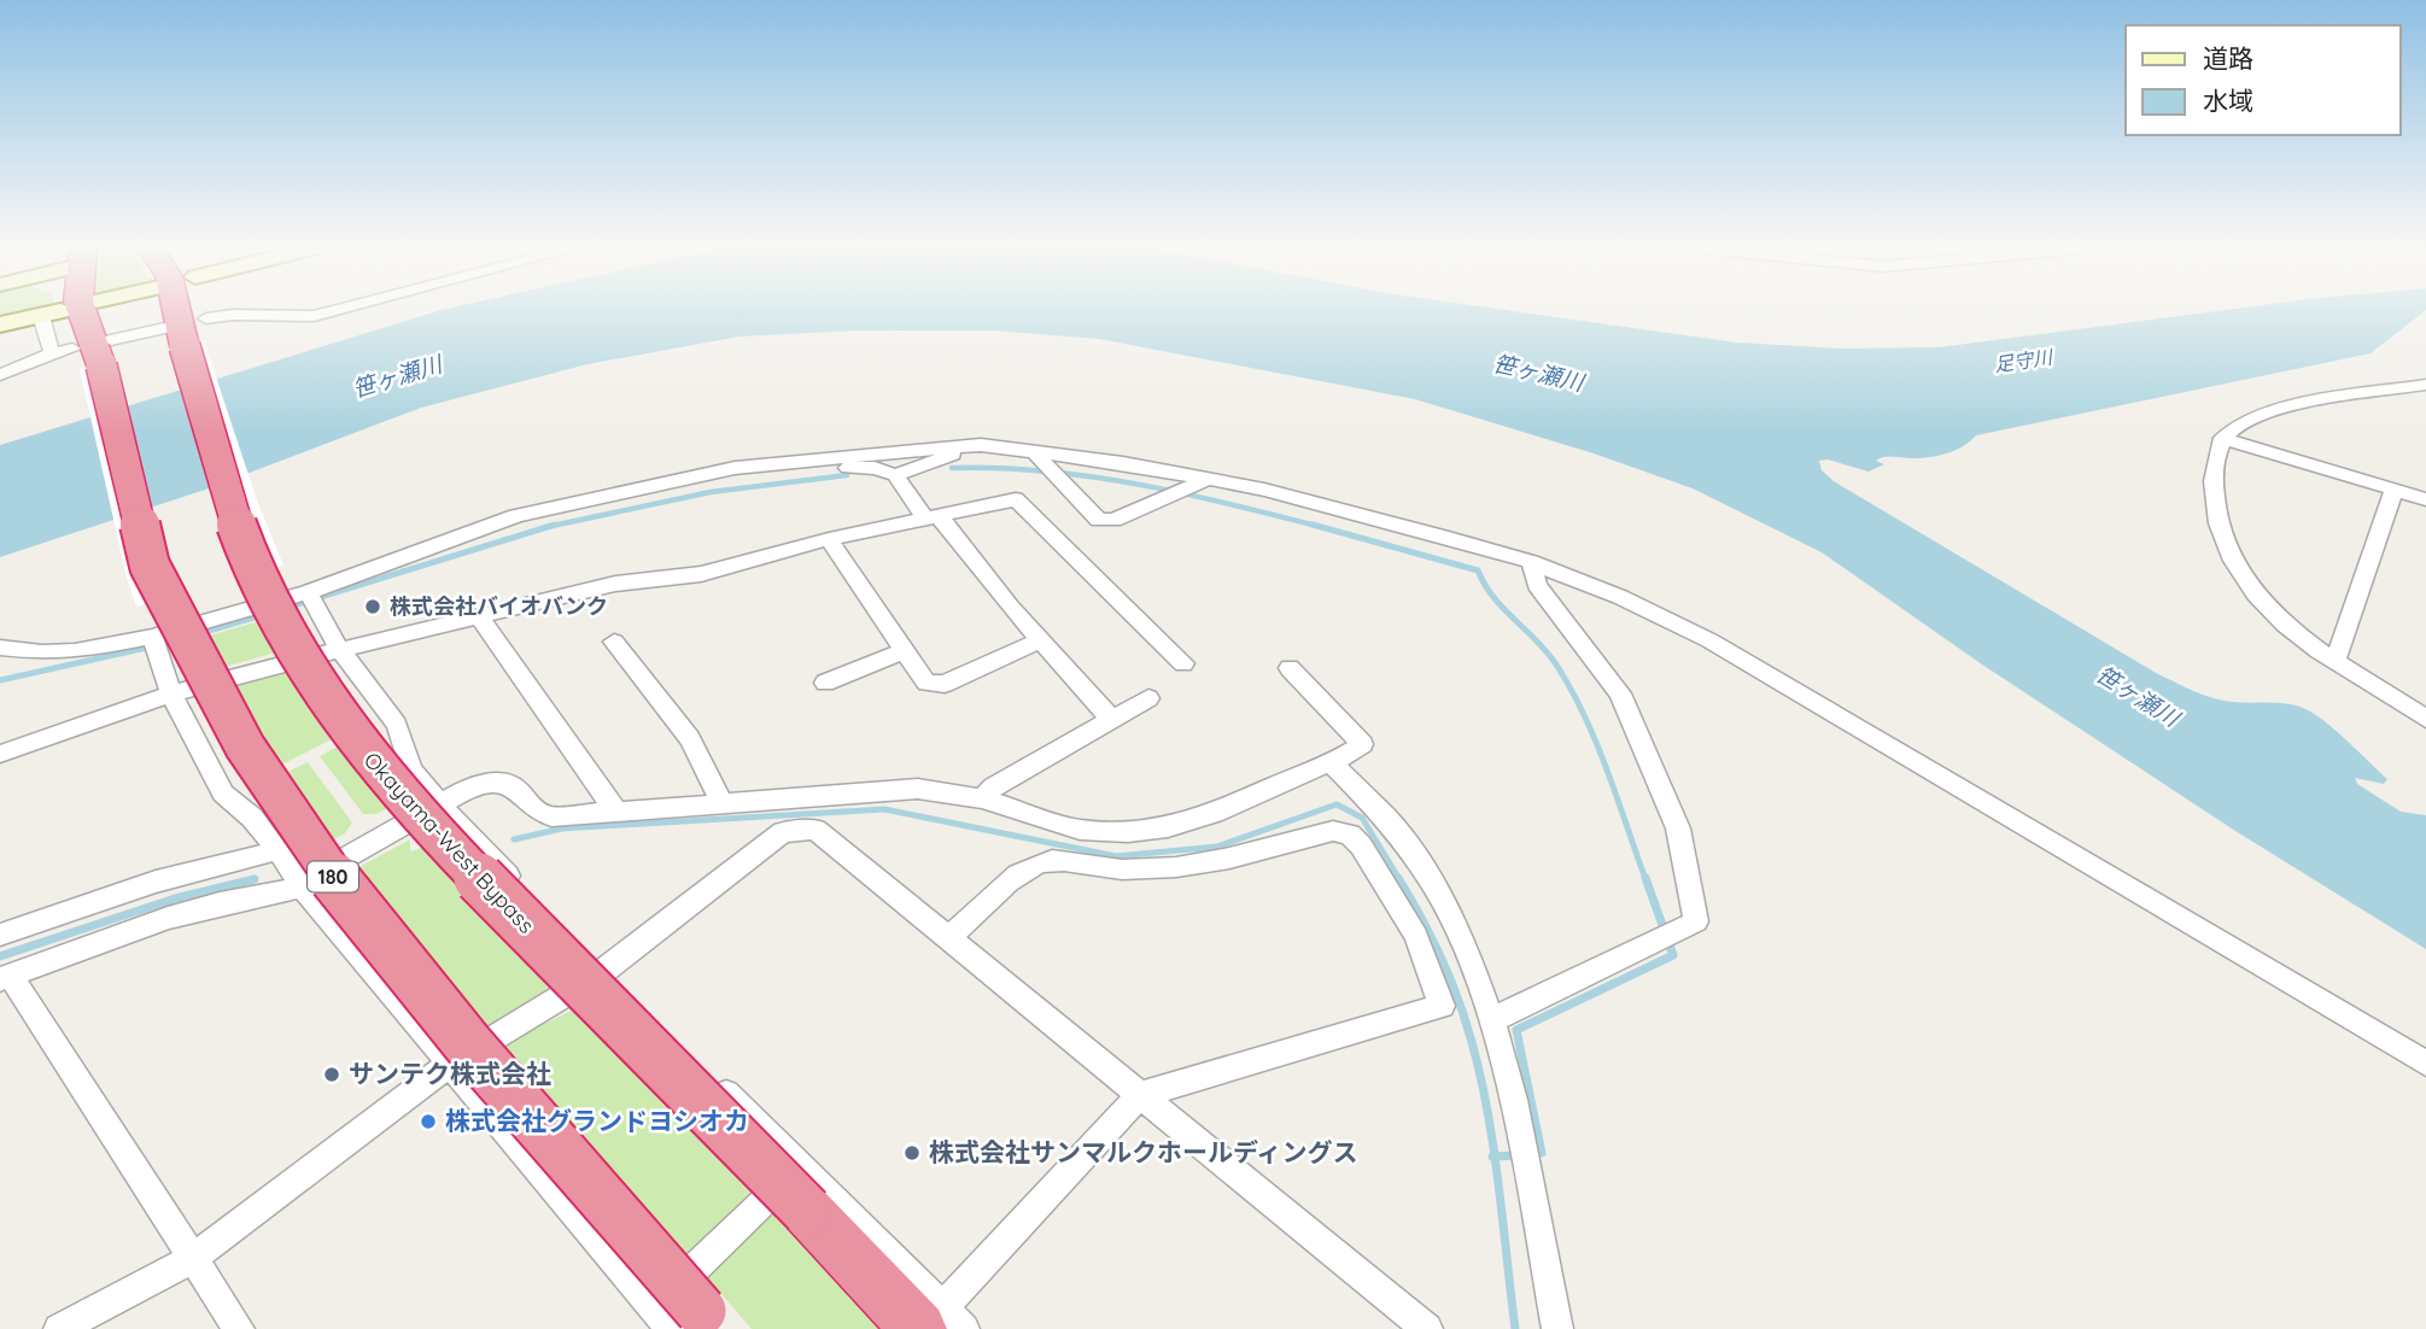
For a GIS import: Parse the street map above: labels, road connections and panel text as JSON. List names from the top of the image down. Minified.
{"streets":{"highway":["Okayama-West Bypass","180"]},"water":["足守川","笹ヶ瀬川"],"places":["株式会社バイオバンク","サンテク株式会社","株式会社グランドヨシオカ","株式会社サンマルクホールディングス"],"legend":["道路","水域"]}
